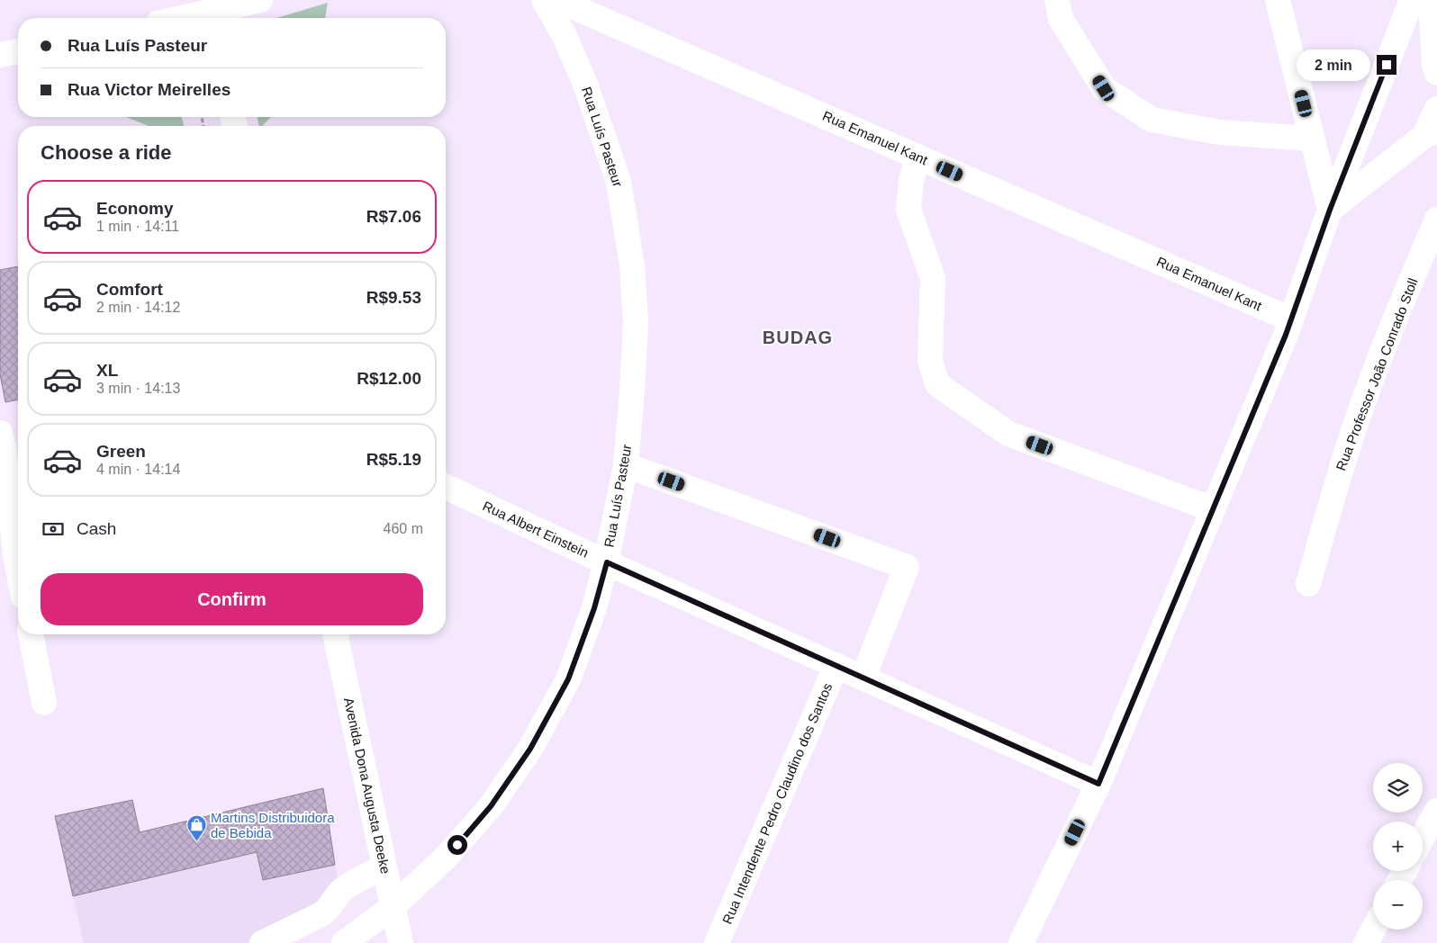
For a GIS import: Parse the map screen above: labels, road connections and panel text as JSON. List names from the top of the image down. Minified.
{"streets":{"street":["Rua Luís Pasteur","Rua Emanuel Kant","Rua Professor João Conrado Stoll","Rua Albert Einstein","Avenida Dona Augusta Deeke","Rua Intendente Pedro Claudino dos Santos"]},"crossings":[["Rua Luís Pasteur","Rua Albert Einstein"],["Rua Luís Pasteur","Avenida Dona Augusta Deeke"],["Rua Albert Einstein","Rua Intendente Pedro Claudino dos Santos"]],"districts":["BUDAG"],"places":{"shop":["Martins Distribuidora de Bebida"]},"page":{"banner":["Rua Luís Pasteur","Rua Victor Meirelles"],"bubble":"2 min","heading":"Choose a ride","list":[{"name":"Economy","note":"1 min · 14:11","value":"R$7.06"},{"name":"Comfort","note":"2 min · 14:12","value":"R$9.53"},{"name":"XL","note":"3 min · 14:13","value":"R$12.00"},{"name":"Green","note":"4 min · 14:14","value":"R$5.19"}],"pay":["Cash","460 m"],"buttons":"Confirm","map_buttons":["+","−"]}}
